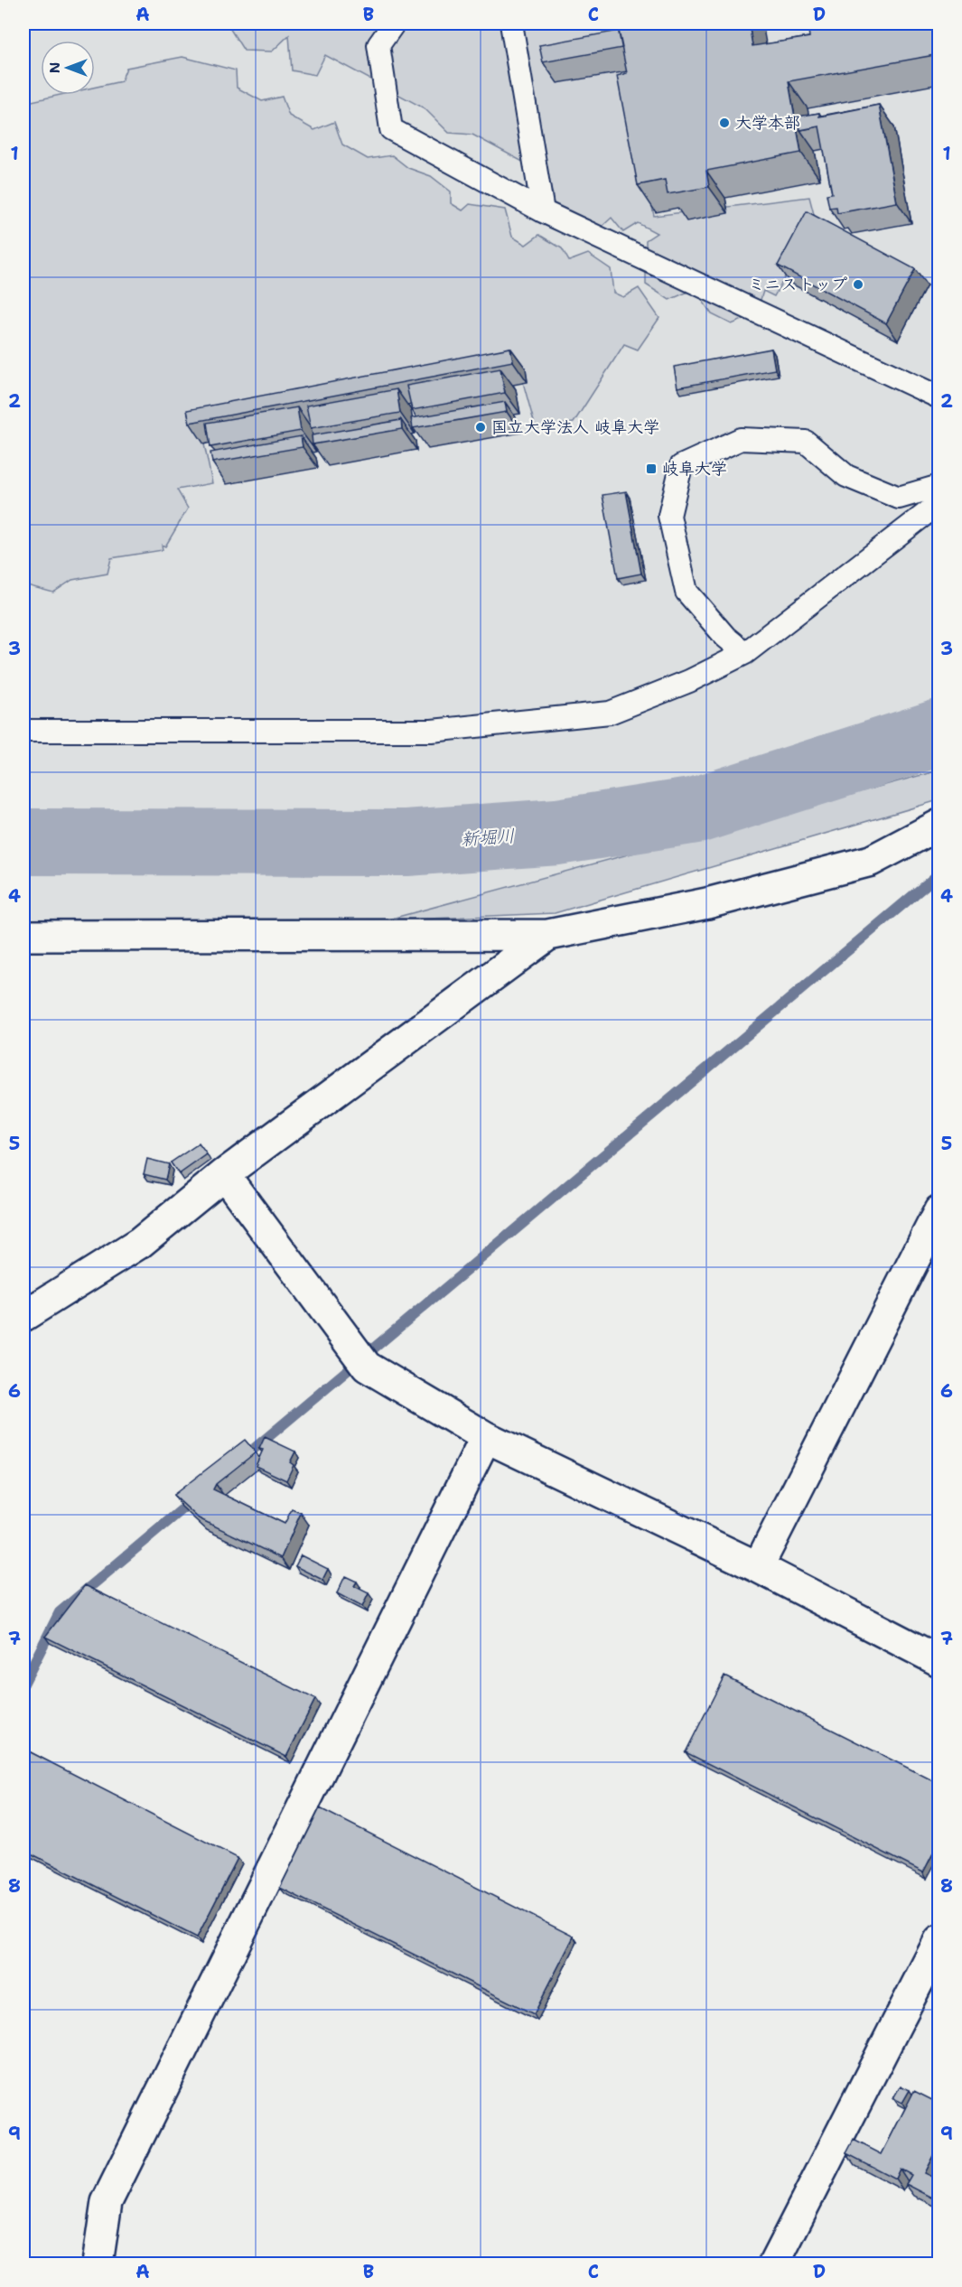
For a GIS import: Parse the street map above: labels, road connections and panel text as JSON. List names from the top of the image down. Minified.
{"water":["新堀川"],"places":{"other":["大学本部","ミニストップ","国立大学法人 岐阜大学"],"transit":["岐阜大学"]},"north":"left","grid":{"columns":["A","B","C","D"],"rows":["1","2","3","4","5","6","7","8","9"]}}
